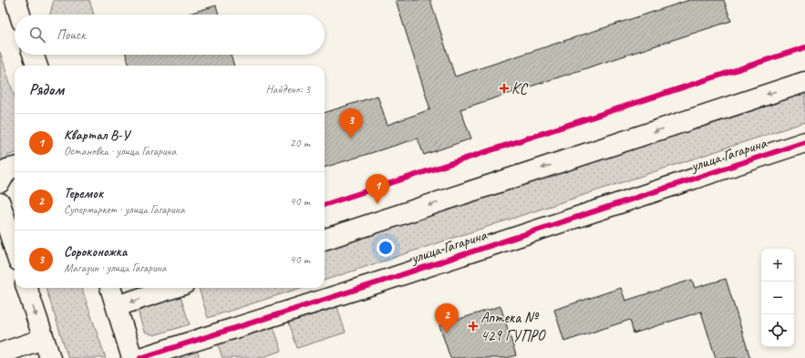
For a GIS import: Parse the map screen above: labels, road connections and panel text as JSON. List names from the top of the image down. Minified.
{"streets":{"street":["улица Гагарина"]},"places":{"health":["КС","Аптека № 429 ГУПРО"]},"page":{"search":"Поиск","heading":["Рядом","Найдено: 3"],"pins":["3","1","2"],"list":[{"mark":"1","name":"Квартал В-У","note":"Остановка · улица Гагарина","value":"20 m"},{"mark":"2","name":"Теремок","note":"Супермаркет · улица Гагарина","value":"40 m"},{"mark":"3","name":"Сороконожка","note":"Магазин · улица Гагарина","value":"40 m"}],"map_buttons":["+","−"]}}
